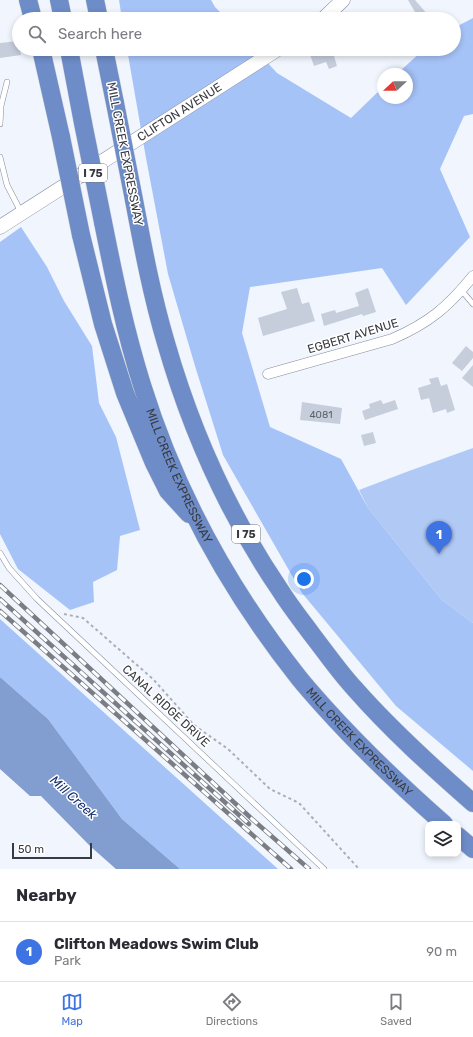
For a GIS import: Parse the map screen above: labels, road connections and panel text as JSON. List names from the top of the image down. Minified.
{"streets":{"highway":["MILL CREEK EXPRESSWAY","I 75"],"main road":["CLIFTON AVENUE"],"street":["EGBERT AVENUE"],"lane":["CANAL RIDGE DRIVE"]},"water":["Mill Creek"],"house_numbers":["4081"],"scale_bar":"50 m","north":"left","page":{"search":"Search here","pins":"1","scale":"50 m","heading":"Nearby","list":[{"mark":"1","name":"Clifton Meadows Swim Club","note":"Park","value":"90 m"}],"nav":["Map","Directions","Saved"]}}
